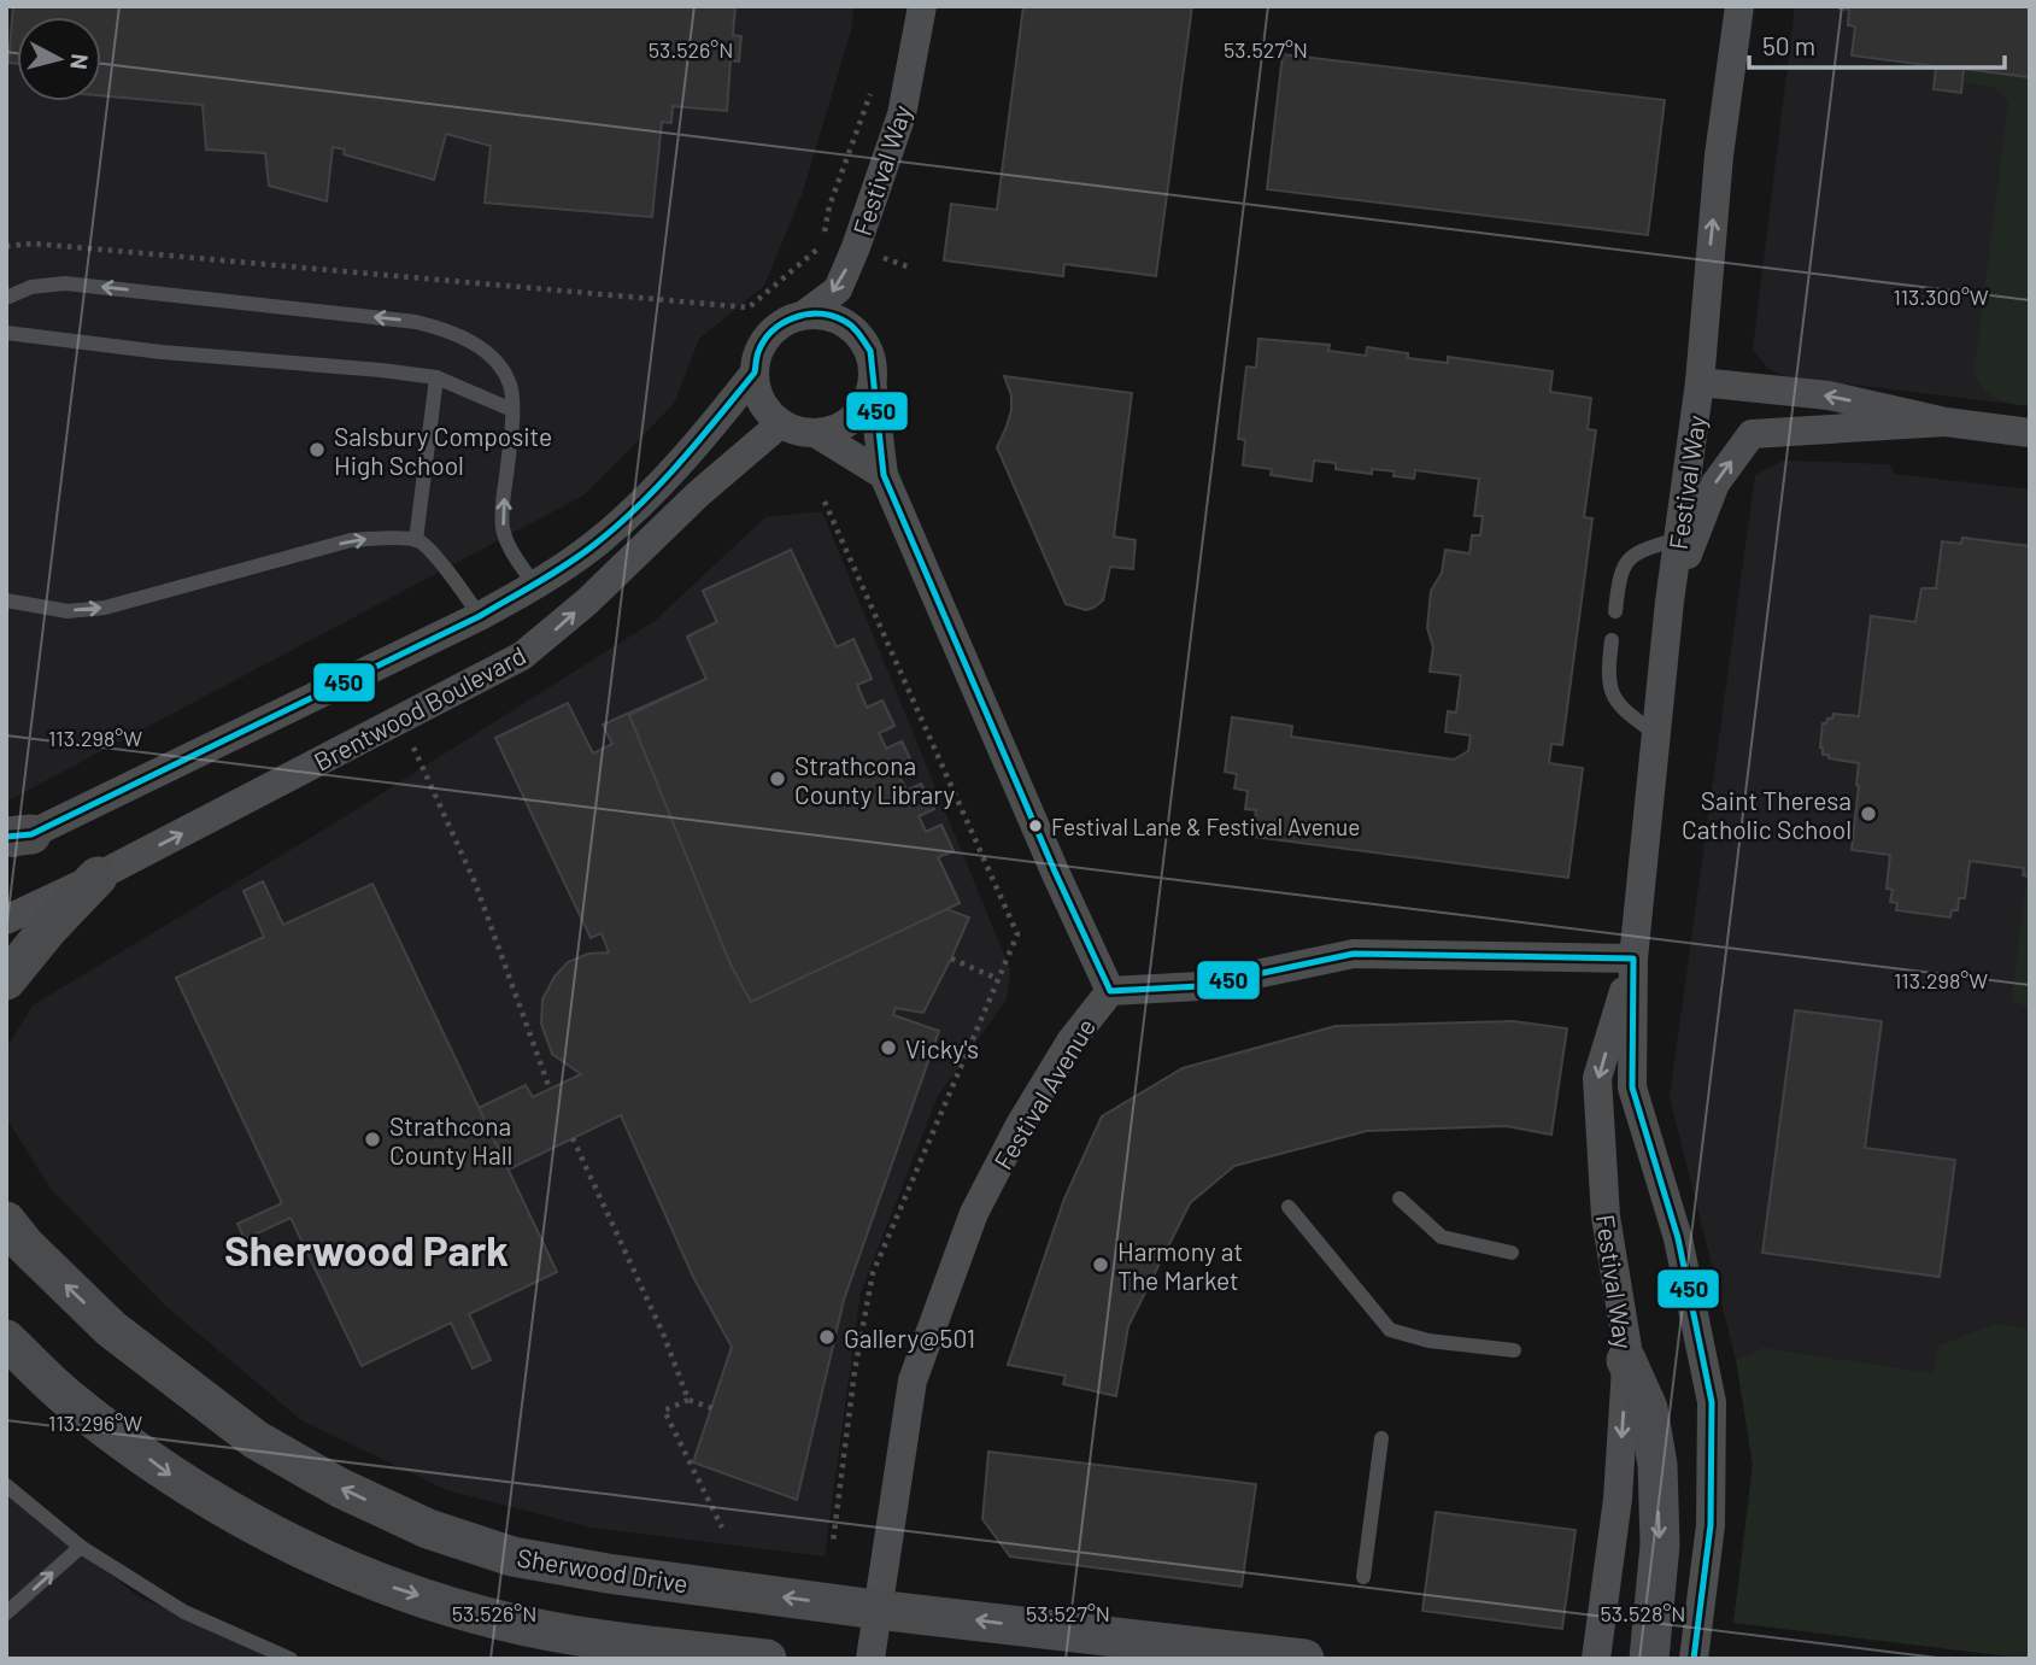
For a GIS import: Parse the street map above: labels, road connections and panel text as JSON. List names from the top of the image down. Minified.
{"streets":{"main road":["Sherwood Drive"],"street":["Festival Way","Brentwood Boulevard","Festival Avenue"]},"crossings":[["Festival Way","Brentwood Boulevard"],["Festival Way","Festival Avenue"],["Festival Avenue","Sherwood Drive"]],"districts":["Sherwood Park"],"places":["Salsbury Composite High School","Strathcona County Library","Saint Theresa Catholic School","Festival Lane & Festival Avenue","Vicky's","Strathcona County Hall","Harmony at The Market","Gallery@501"],"lines":["transit line 450"],"scale_bar":"50 m","north":"right","coordinates":["53.526°N","53.527°N","113.300°W","113.298°W","113.296°W","53.528°N"]}
